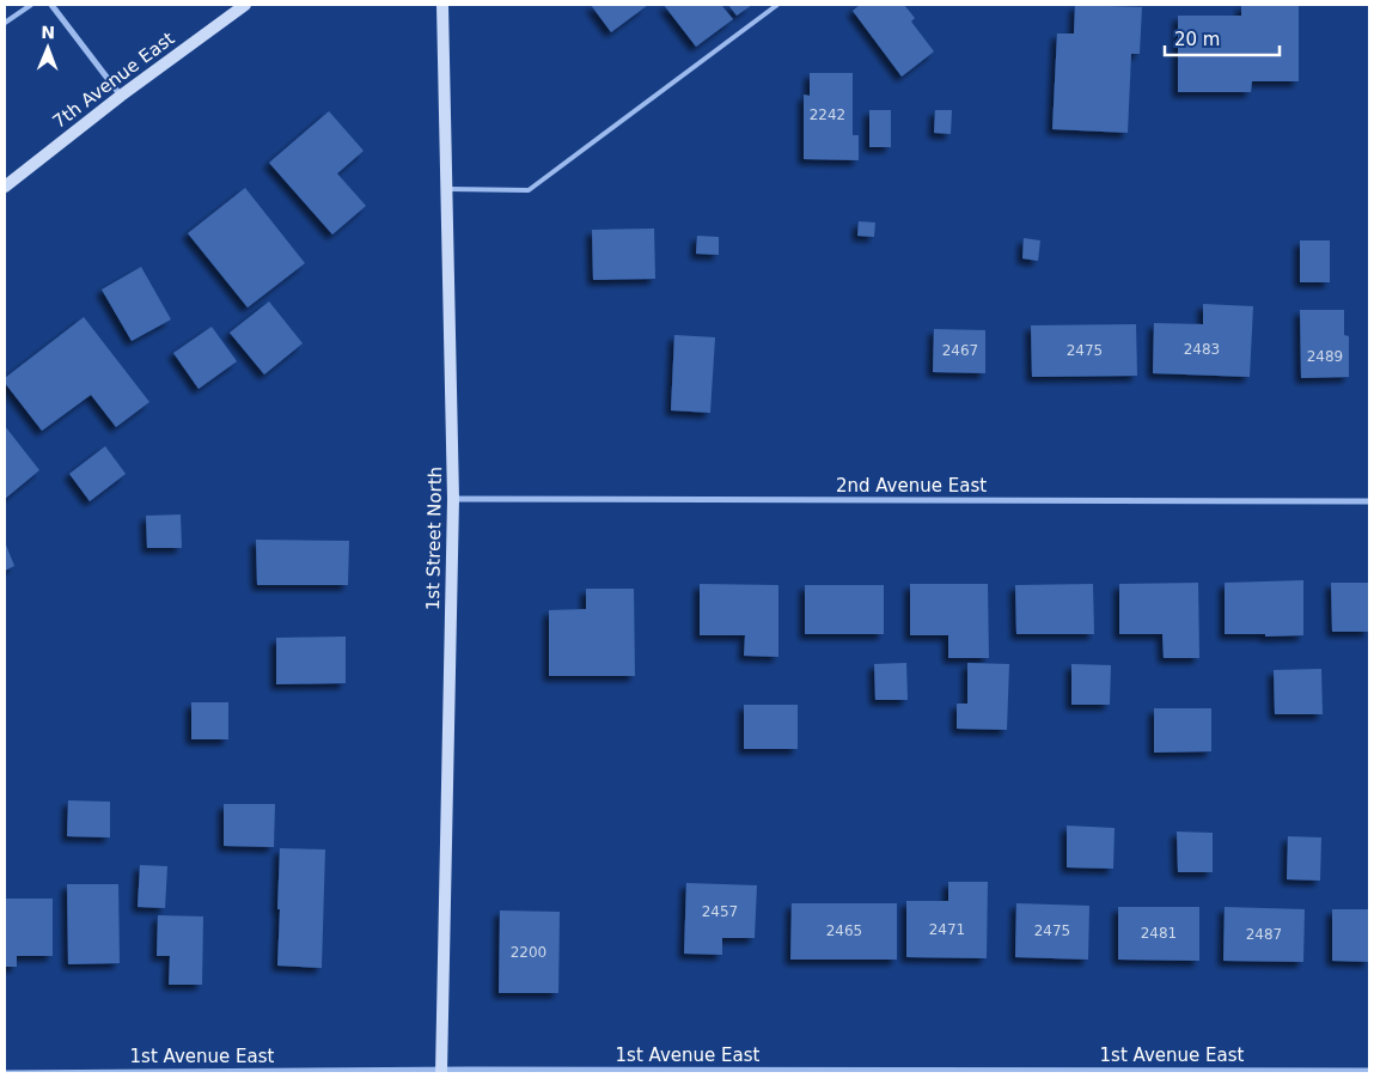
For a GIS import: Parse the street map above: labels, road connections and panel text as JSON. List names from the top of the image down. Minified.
{"streets":{"street":["7th Avenue East","2nd Avenue East","1st Street North","1st Avenue East"]},"crossings":[["2nd Avenue East","1st Street North"],["1st Street North","1st Avenue East"]],"house_numbers":["2242","2483","2467","2475","2489","2457","2471","2465","2475","2481","2487","2200"],"scale_bar":"20 m","north":"top"}
